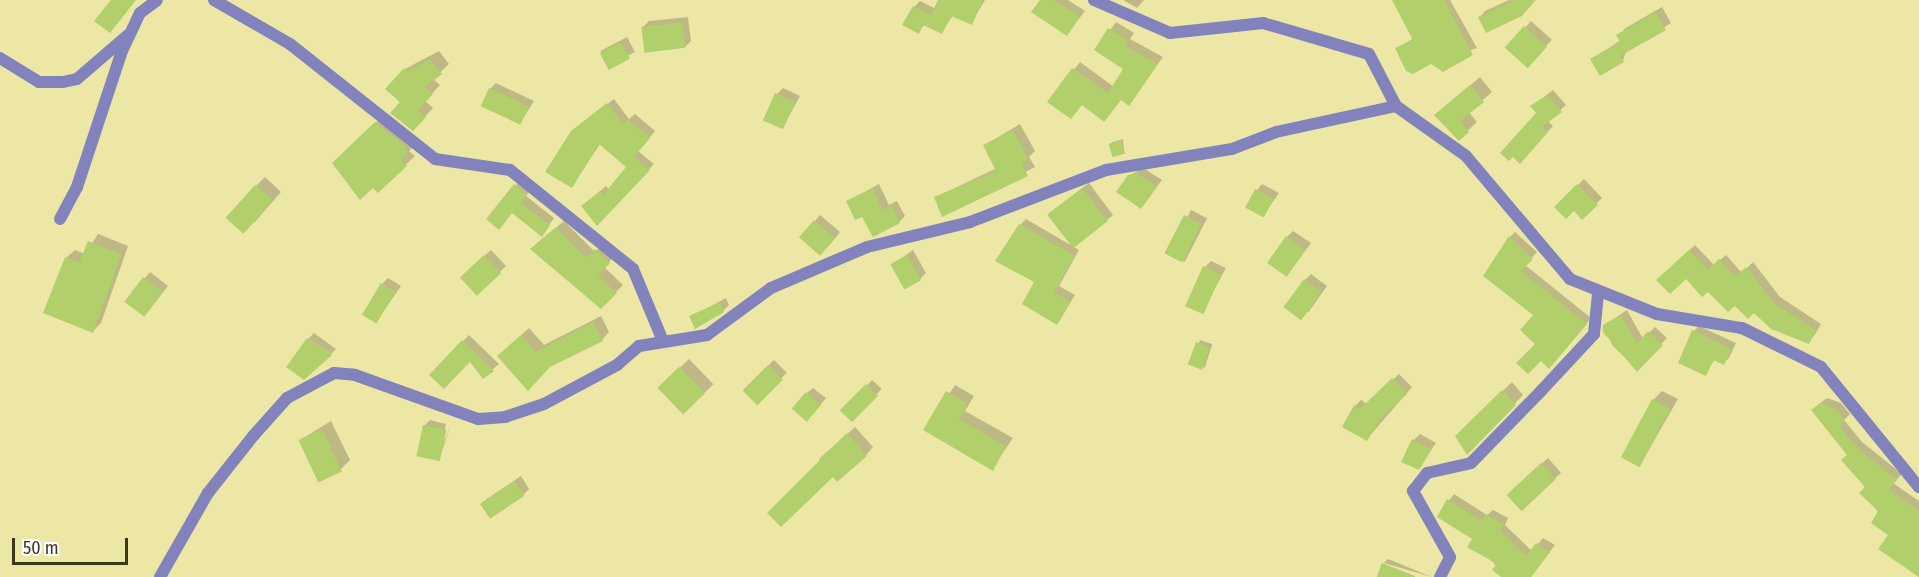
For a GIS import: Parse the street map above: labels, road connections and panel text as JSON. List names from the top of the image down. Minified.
{"scale_bar":"50 m"}
